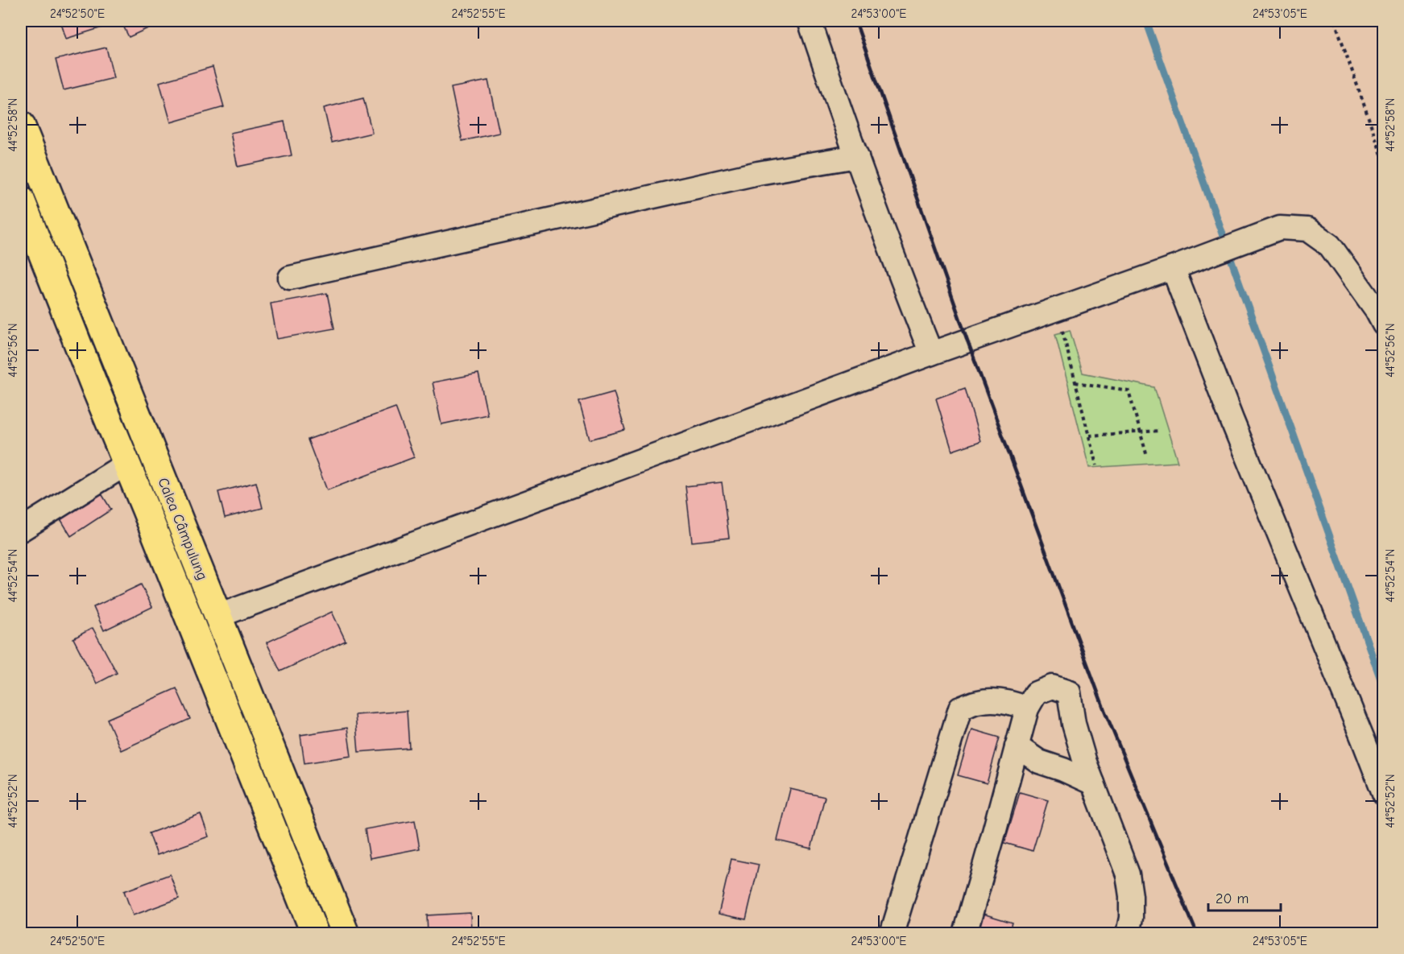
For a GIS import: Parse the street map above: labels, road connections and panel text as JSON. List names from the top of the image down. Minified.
{"streets":{"highway":["Calea Câmpulung"]},"scale_bar":"20 m","coordinates":["24°52'50\"E","24°52'55\"E","24°53'00\"E","24°53'05\"E","44°52'58\"N","44°52'56\"N","44°52'54\"N","44°52'52\"N"]}
